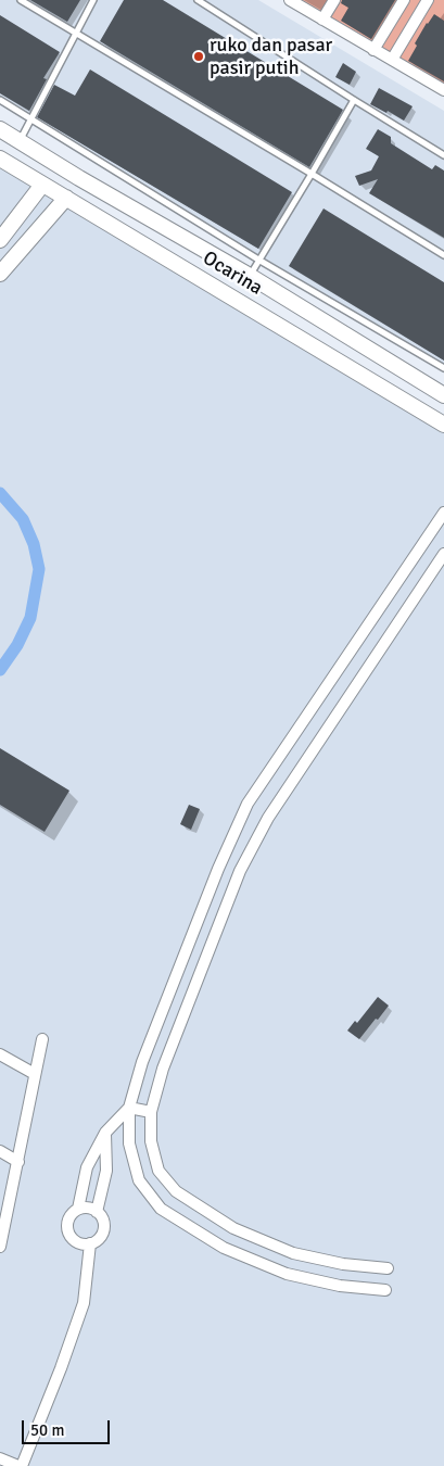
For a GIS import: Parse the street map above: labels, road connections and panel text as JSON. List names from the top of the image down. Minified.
{"streets":{"main road":["Ocarina"]},"places":["ruko dan pasar pasir putih"],"scale_bar":"50 m"}
